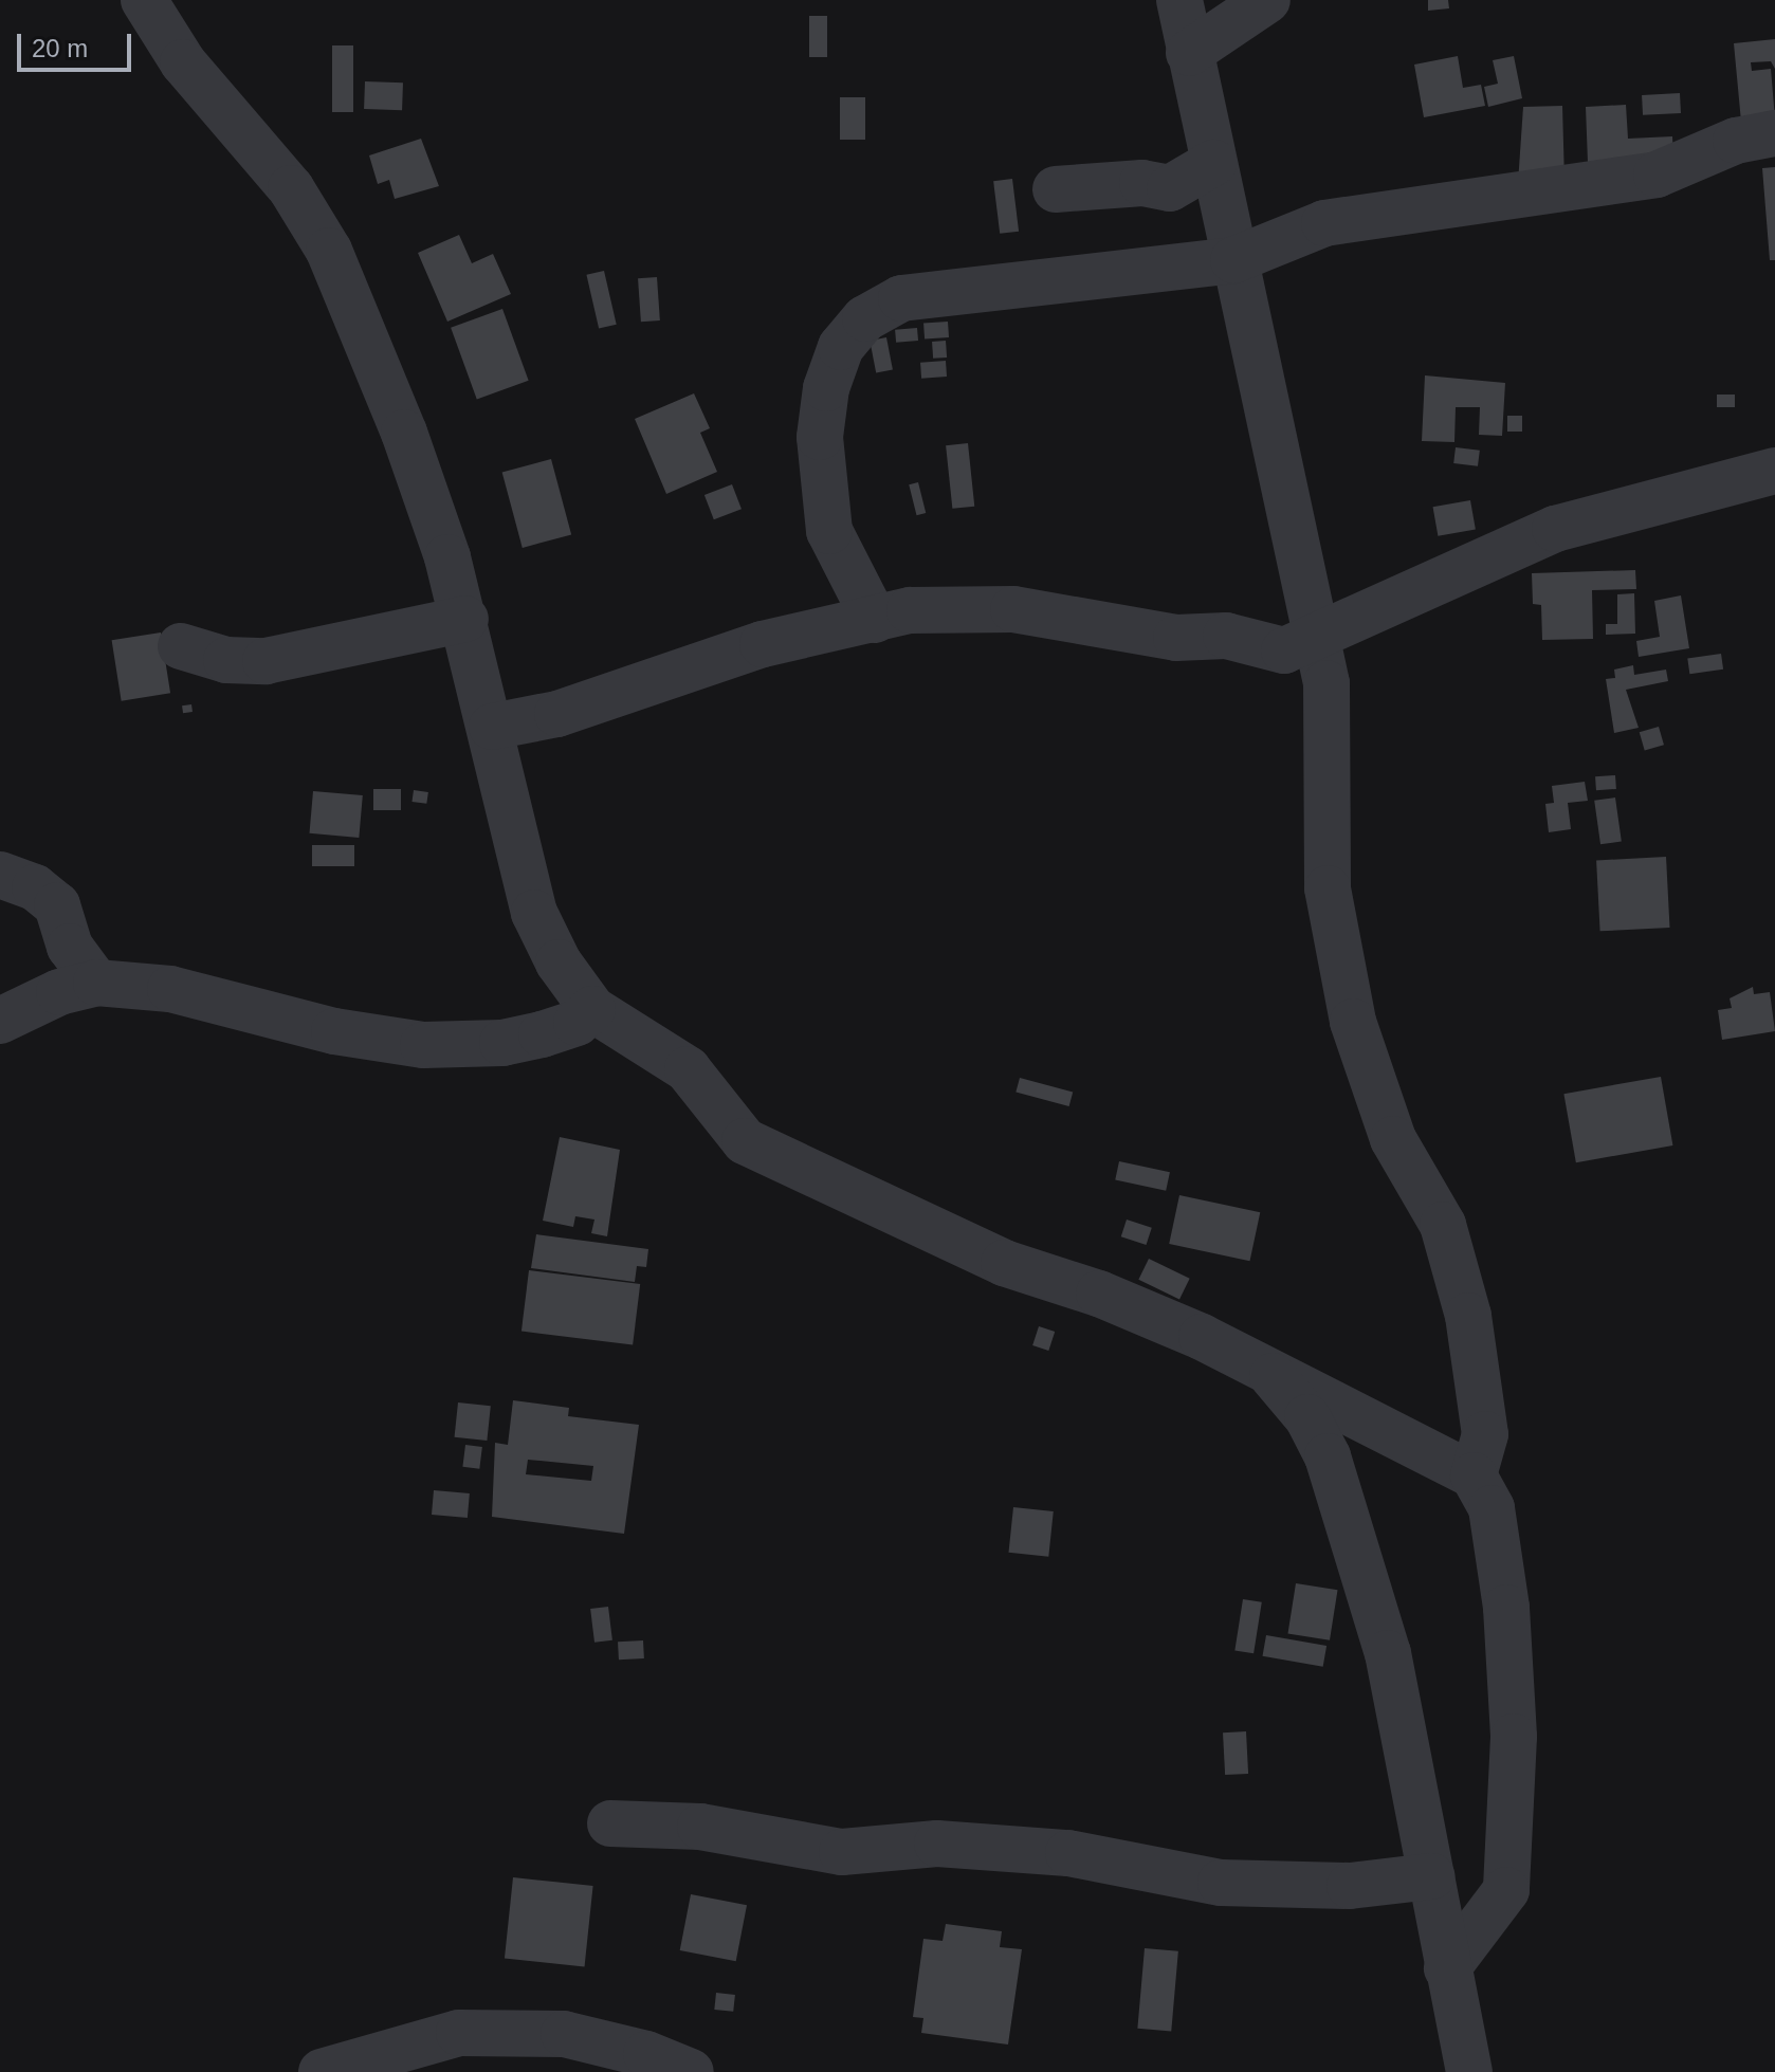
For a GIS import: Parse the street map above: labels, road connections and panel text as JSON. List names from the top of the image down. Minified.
{"scale_bar":"20 m"}
